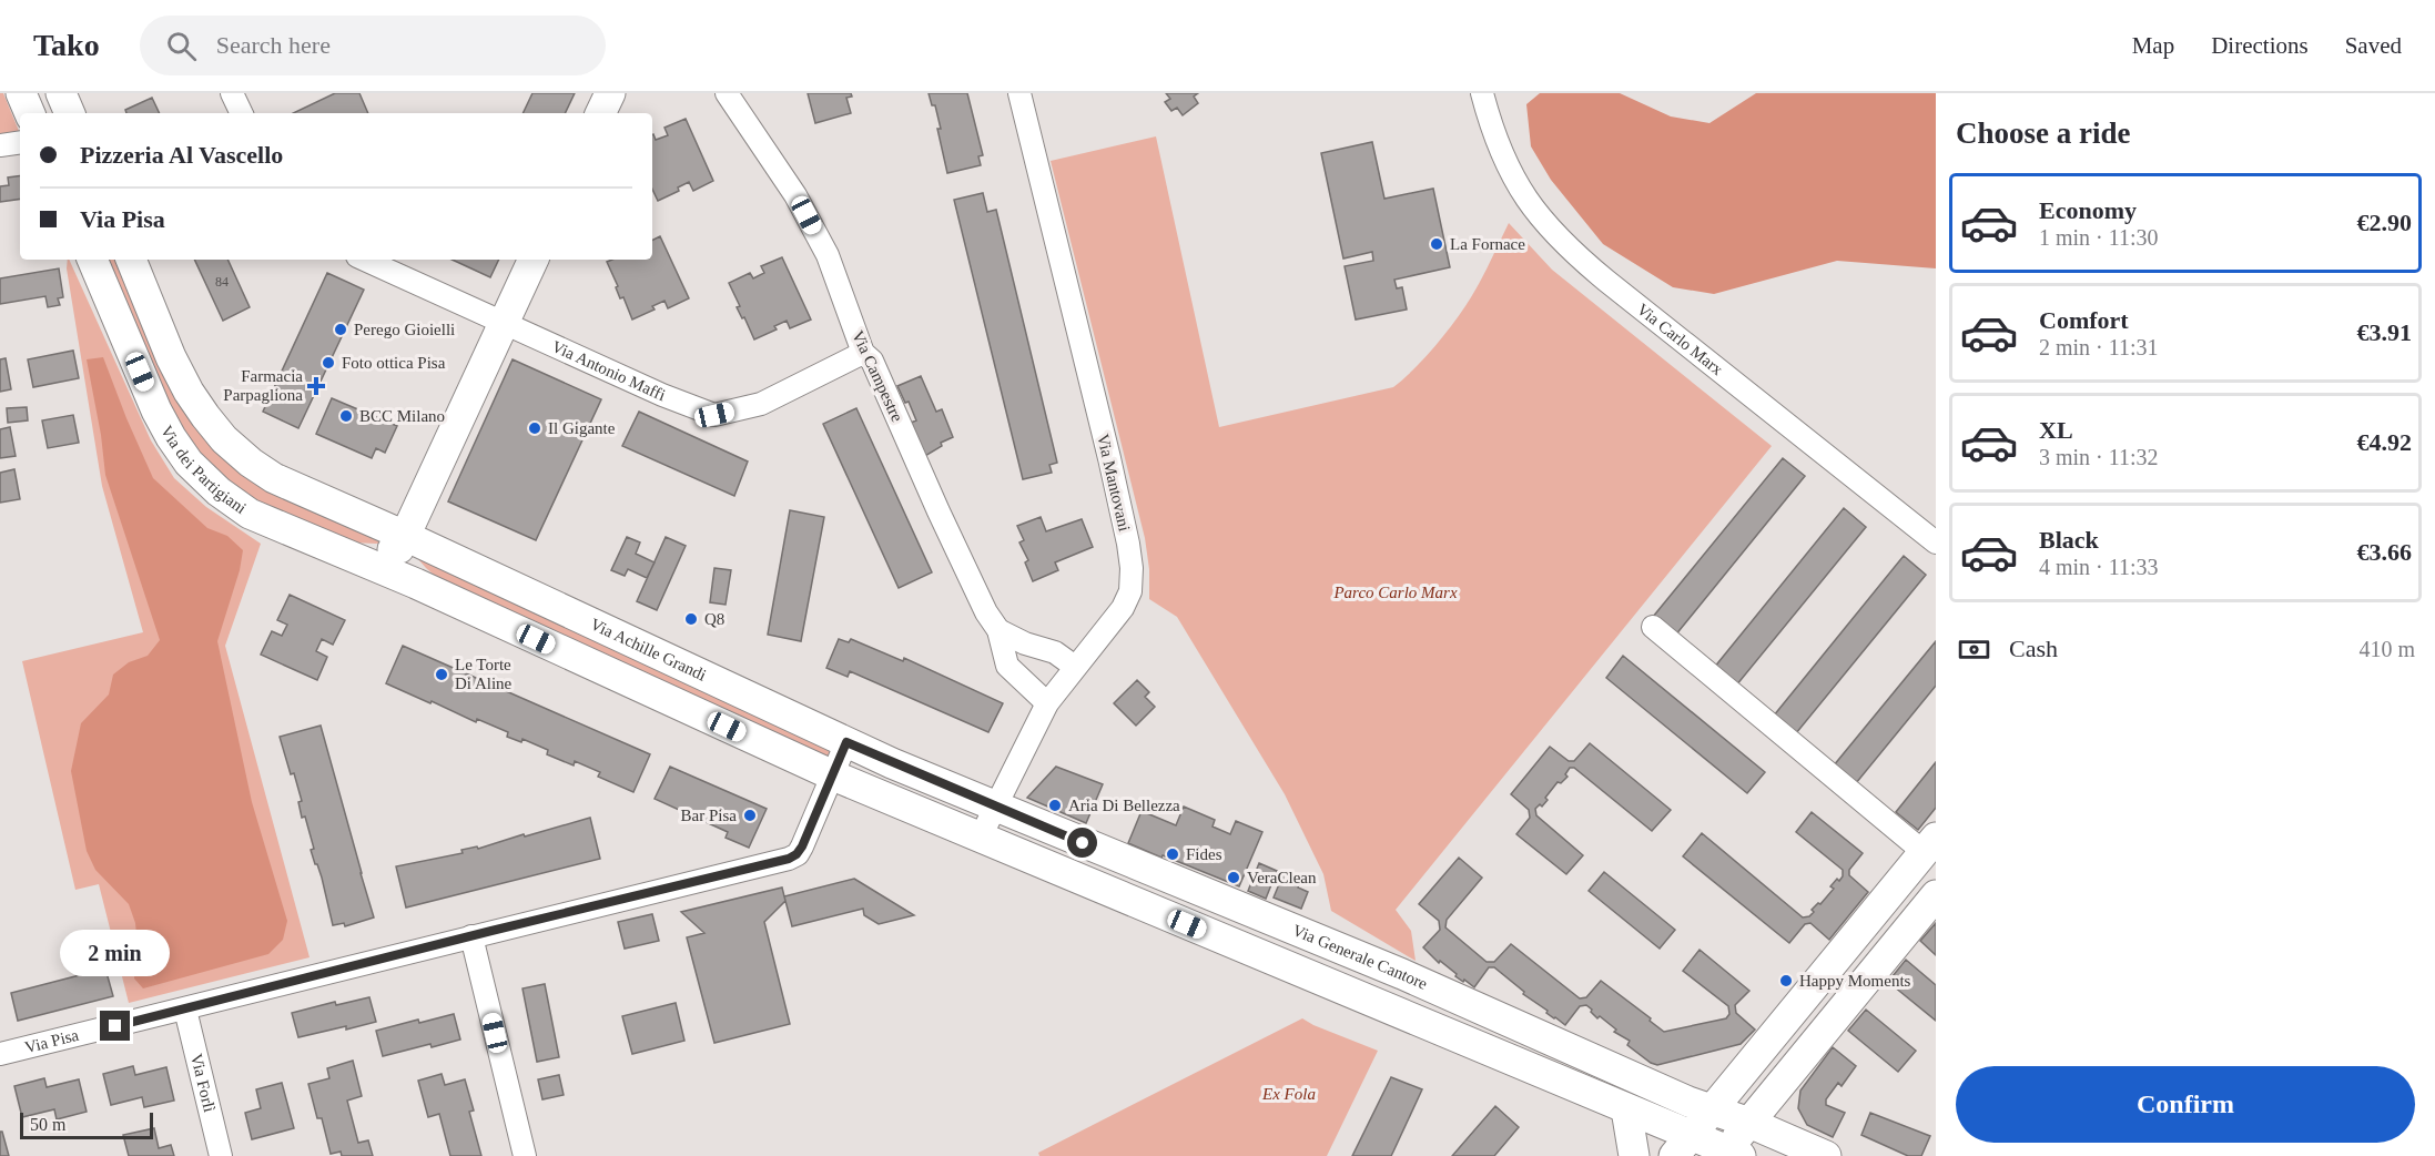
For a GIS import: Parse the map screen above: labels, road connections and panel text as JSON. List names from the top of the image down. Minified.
{"streets":{"street":["Via Carlo Marx","Via Antonio Maffi","Via Campestre","Via dei Partigiani","Via Mantovani","Via Achille Grandi","Via Generale Cantore","Via Pisa","Via Forlì"]},"crossings":[["Via Antonio Maffi","Via Campestre"],["Via Campestre","Via Mantovani"],["Via dei Partigiani","Via Achille Grandi"],["Via Mantovani","Via Generale Cantore"],["Via Achille Grandi","Via Generale Cantore"],["Via Achille Grandi","Via Pisa"],["Via Pisa","Via Forlì"]],"parks":["Parco Carlo Marx","Ex Fola"],"places":{"other":["La Fornace","Perego Gioielli","Foto ottica Pisa","BCC Milano","Il Gigante","Q8","Le Torte Di Aline","Aria Di Bellezza","Bar Pisa","Fides","VeraClean","Happy Moments"],"health":["Farmacia Parpagliona"]},"house_numbers":["84"],"scale_bar":"50 m","page":{"header":"Tako","search":"Search here","nav":["Map","Directions","Saved"],"heading":"Choose a ride","banner":["Pizzeria Al Vascello","Via Pisa"],"list":[{"name":"Economy","note":"1 min · 11:30","value":"€2.90"},{"name":"Comfort","note":"2 min · 11:31","value":"€3.91"},{"name":"XL","note":"3 min · 11:32","value":"€4.92"},{"name":"Black","note":"4 min · 11:33","value":"€3.66"}],"pay":["Cash","410 m"],"bubble":"2 min","buttons":"Confirm","scale":"50 m"}}
